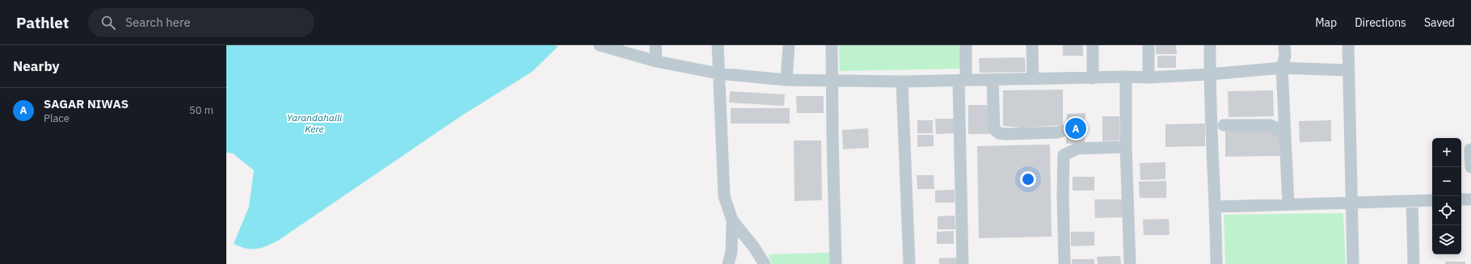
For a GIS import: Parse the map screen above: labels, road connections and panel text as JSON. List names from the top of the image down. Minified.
{"water":["Yarandahalli Kere"],"page":{"header":"Pathlet","search":"Search here","nav":["Map","Directions","Saved"],"heading":"Nearby","list":[{"mark":"A","name":"SAGAR NIWAS","note":"Place","value":"50 m"}],"pins":"A","map_buttons":["+","−"]}}
